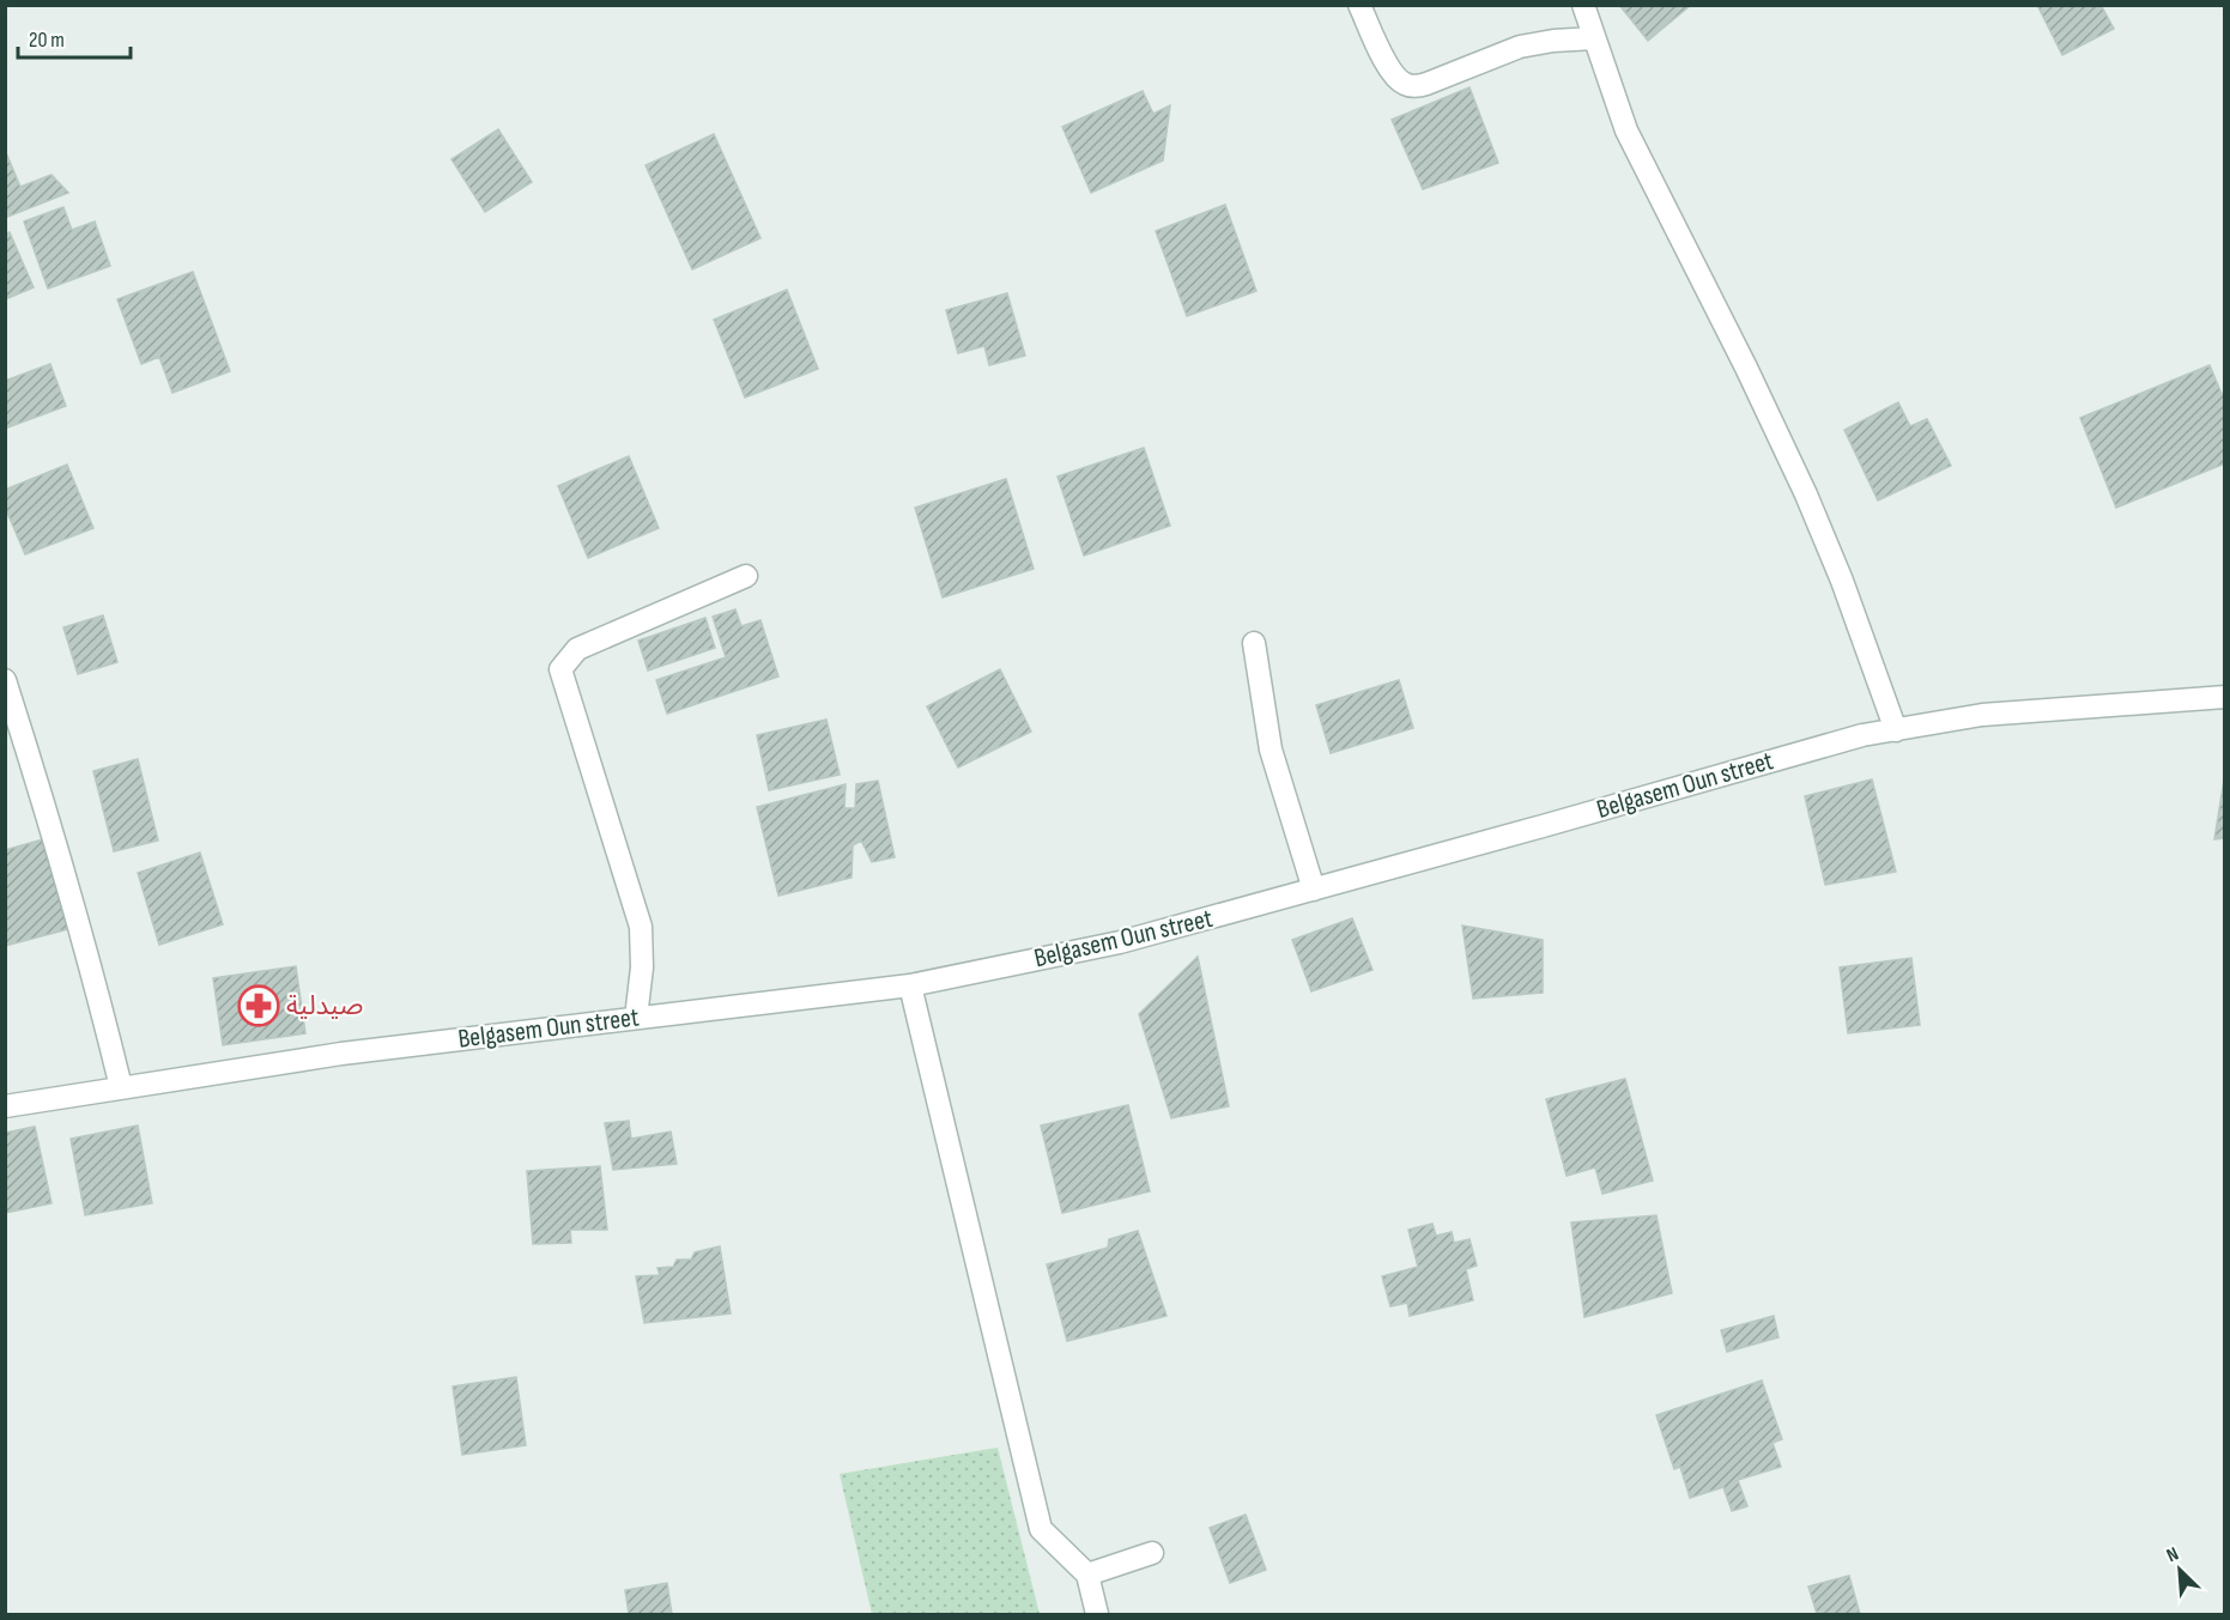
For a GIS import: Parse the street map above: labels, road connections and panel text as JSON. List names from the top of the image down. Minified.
{"streets":{"street":["Belgasem Oun street"]},"places":{"pharmacy":["صيدلية"]},"scale_bar":"20 m","north":"top left"}
